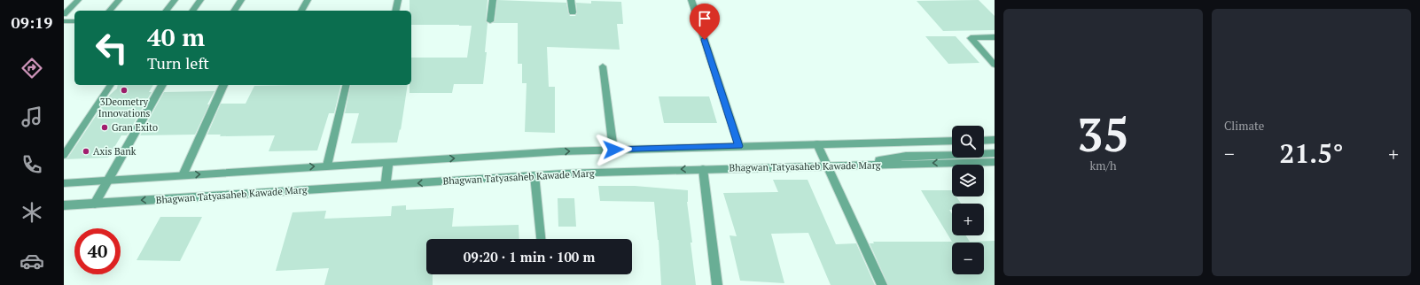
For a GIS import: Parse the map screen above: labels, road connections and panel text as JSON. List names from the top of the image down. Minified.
{"streets":{"street":["Bhagwan Tatyasaheb Kawade Marg"]},"places":["3Deometry Innovations","Gran Exito","Axis Bank"],"page":{"tabs":"09:19","tile":[["35","km/h"],"Climate"],"turn":["40 m","Turn left"],"map_buttons":["+","−"],"heat":["−","21.5°","+"],"limit":"40","trip":"09:20 · 1 min · 100 m"}}
